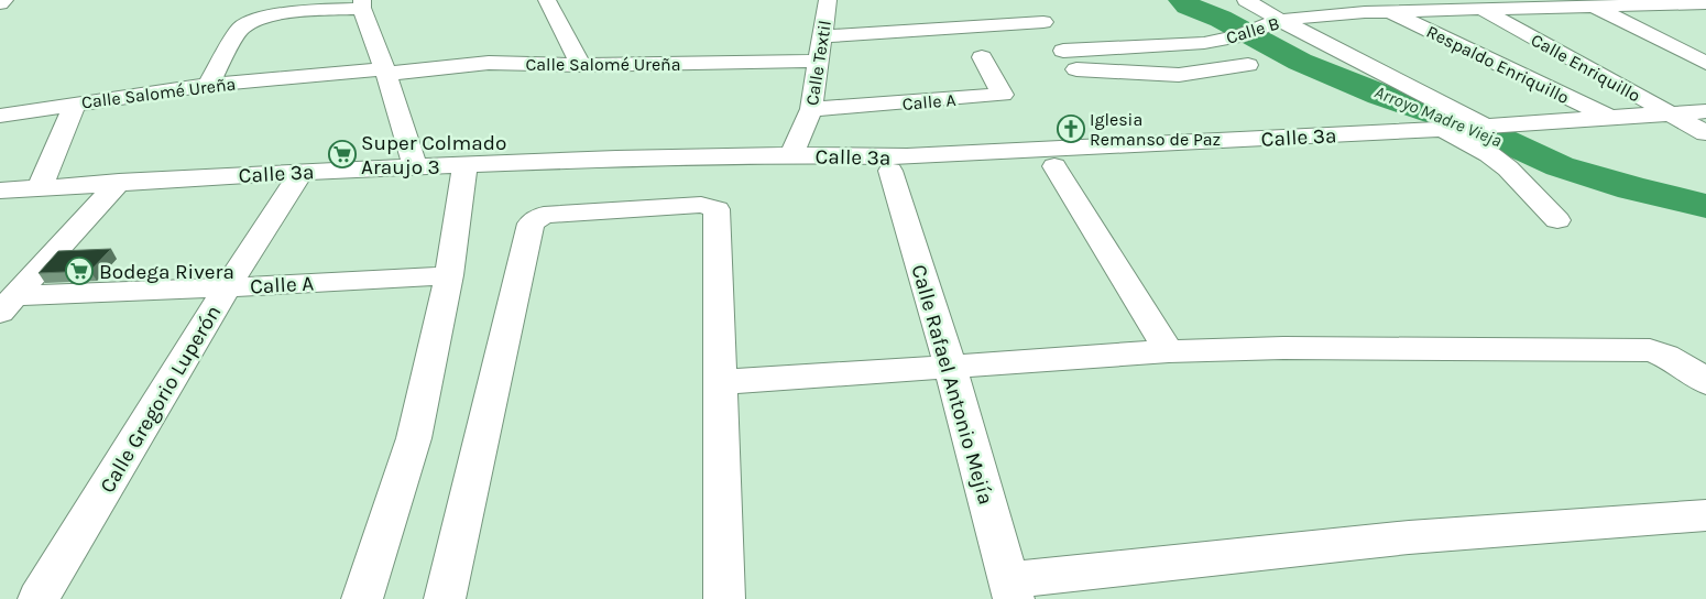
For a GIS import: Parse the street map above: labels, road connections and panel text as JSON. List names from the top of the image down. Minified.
{"streets":{"street":["Calle B","Calle Textil","Calle Salomé Ureña","Respaldo Enriquillo","Calle Enriquillo","Calle A","Calle 3ª","Calle Rafael Antonio Mejía","Calle Gregorio Luperón"]},"crossings":[["Calle B","Respaldo Enriquillo"],["Calle B","Calle Enriquillo"],["Calle Textil","Calle Salomé Ureña"],["Calle Textil","Calle A"],["Calle Textil","Calle 3ª"],["Respaldo Enriquillo","Calle 3ª"],["Calle Enriquillo","Calle 3ª"],["Calle A","Calle Gregorio Luperón"],["Calle 3ª","Calle Gregorio Luperón"]],"water":["Arroyo Madre Vieja"],"places":{"church":["Iglesia Remanso de Paz"],"supermarket":["Super Colmado Araujo 3","Bodega Rivera"]}}
